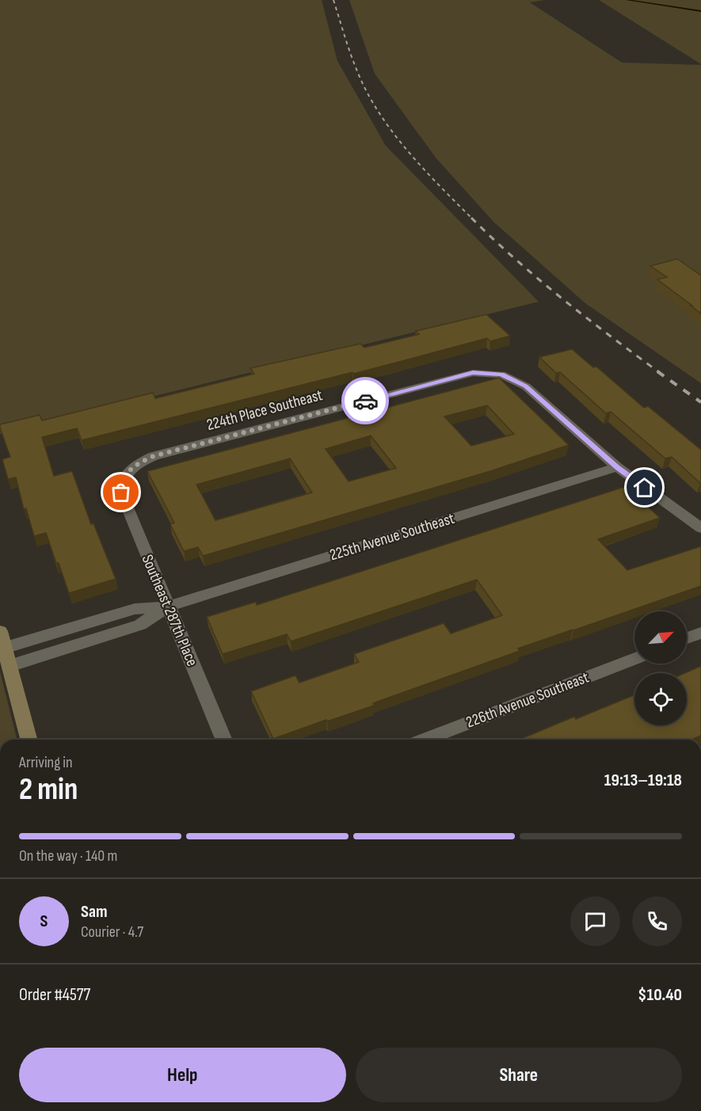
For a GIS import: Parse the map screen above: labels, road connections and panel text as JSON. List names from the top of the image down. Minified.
{"streets":{"street":["224th Place Southeast","225th Avenue Southeast","Southeast 287th Place","226th Avenue Southeast"]},"crossings":[["224th Place Southeast","225th Avenue Southeast"],["224th Place Southeast","Southeast 287th Place"],["225th Avenue Southeast","Southeast 287th Place"]],"north":"top right","page":{"heading":["2 min","Arriving in","19:13–19:18"],"panel":["Sam","Courier · 4.7","Order #4577","$10.40"],"bar":"On the way · 140 m","round":"S","buttons":["Help","Share"]}}
